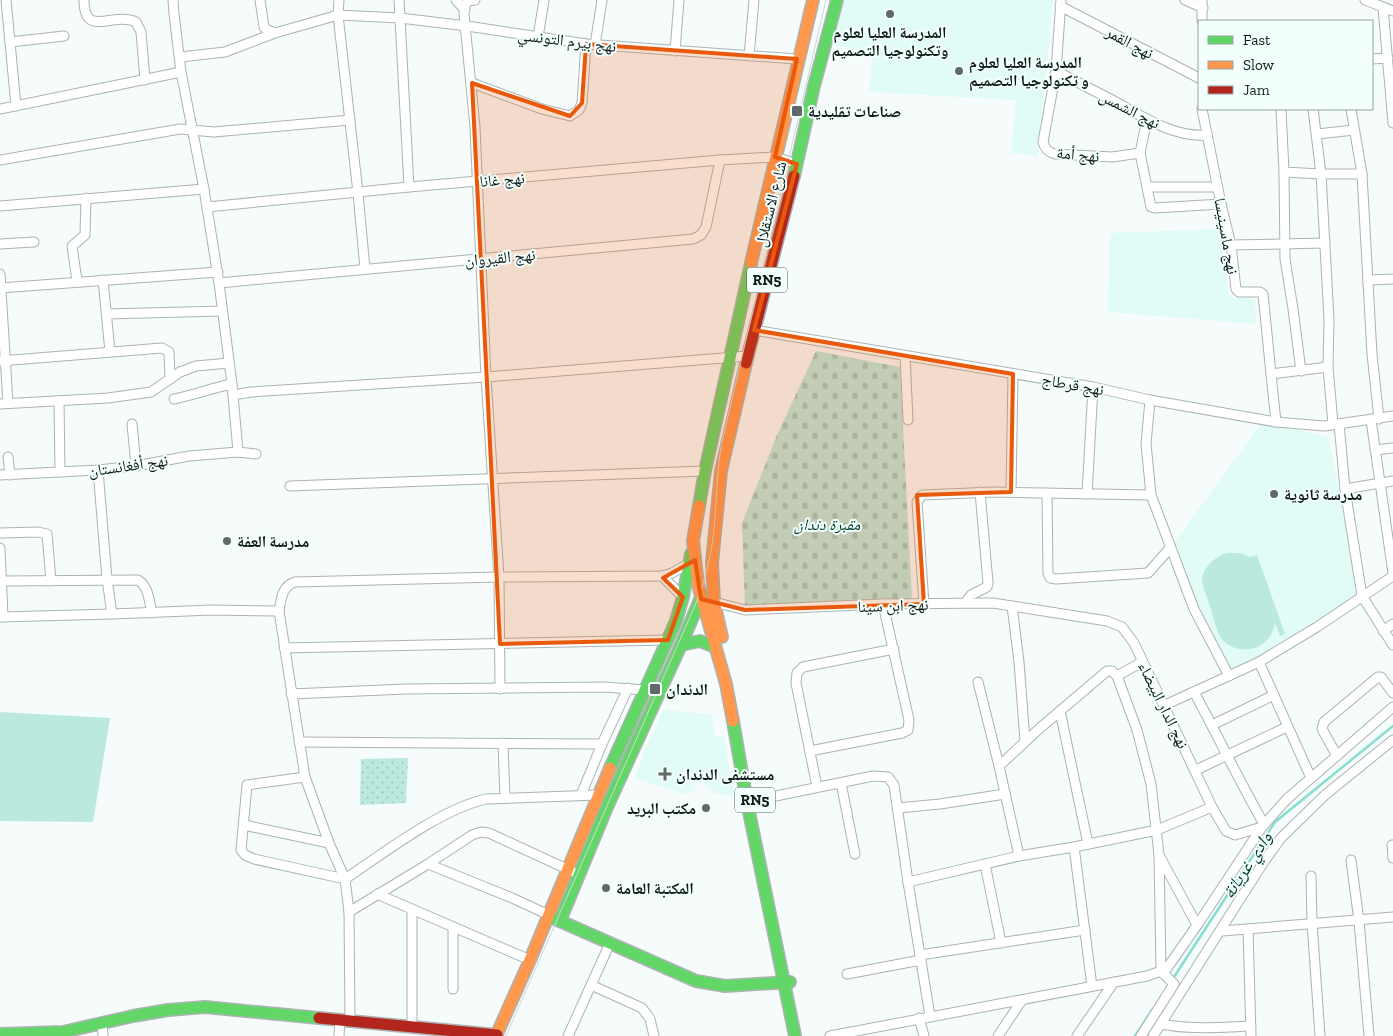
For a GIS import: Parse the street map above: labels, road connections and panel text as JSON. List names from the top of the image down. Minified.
{"streets":{"main road":["شارع الاستقلال","RN5"],"street":["نهج بيرم التونسي","نهج القمر","نهج الشمس","نهج أمة","نهج غانا","نهج ماسينيسا","نهج القيروان","نهج قرطاج","نهج أفغانستان","نهج ابن سينا","نهج الدار البيضاء"]},"crossings":[["نهج بيرم التونسي","شارع الاستقلال"],["نهج القمر","نهج أمة"],["نهج الشمس","نهج أمة"],["نهج الشمس","نهج ماسينيسا"],["نهج غانا","شارع الاستقلال"],["نهج غانا","نهج القيروان"],["شارع الاستقلال","RN5"],["شارع الاستقلال","نهج قرطاج"],["RN5","نهج ابن سينا"],["نهج ابن سينا","نهج الدار البيضاء"]],"water":["وادي غريانة"],"parks":["مقبرة دندان"],"places":{"other":["المدرسة العليا لعلوم وتكنولوجيا التصميم","المدرسة العليا لعلوم و تكنولوجيا التصميم","مدرسة ثانوية","مدرسة العفة","مكتب البريد","المكتبة العامة"],"transit":["صناعات تقليدية","الدندان"],"health":["مستشفى الدندان"]},"legend":["Fast","Slow","Jam"]}
